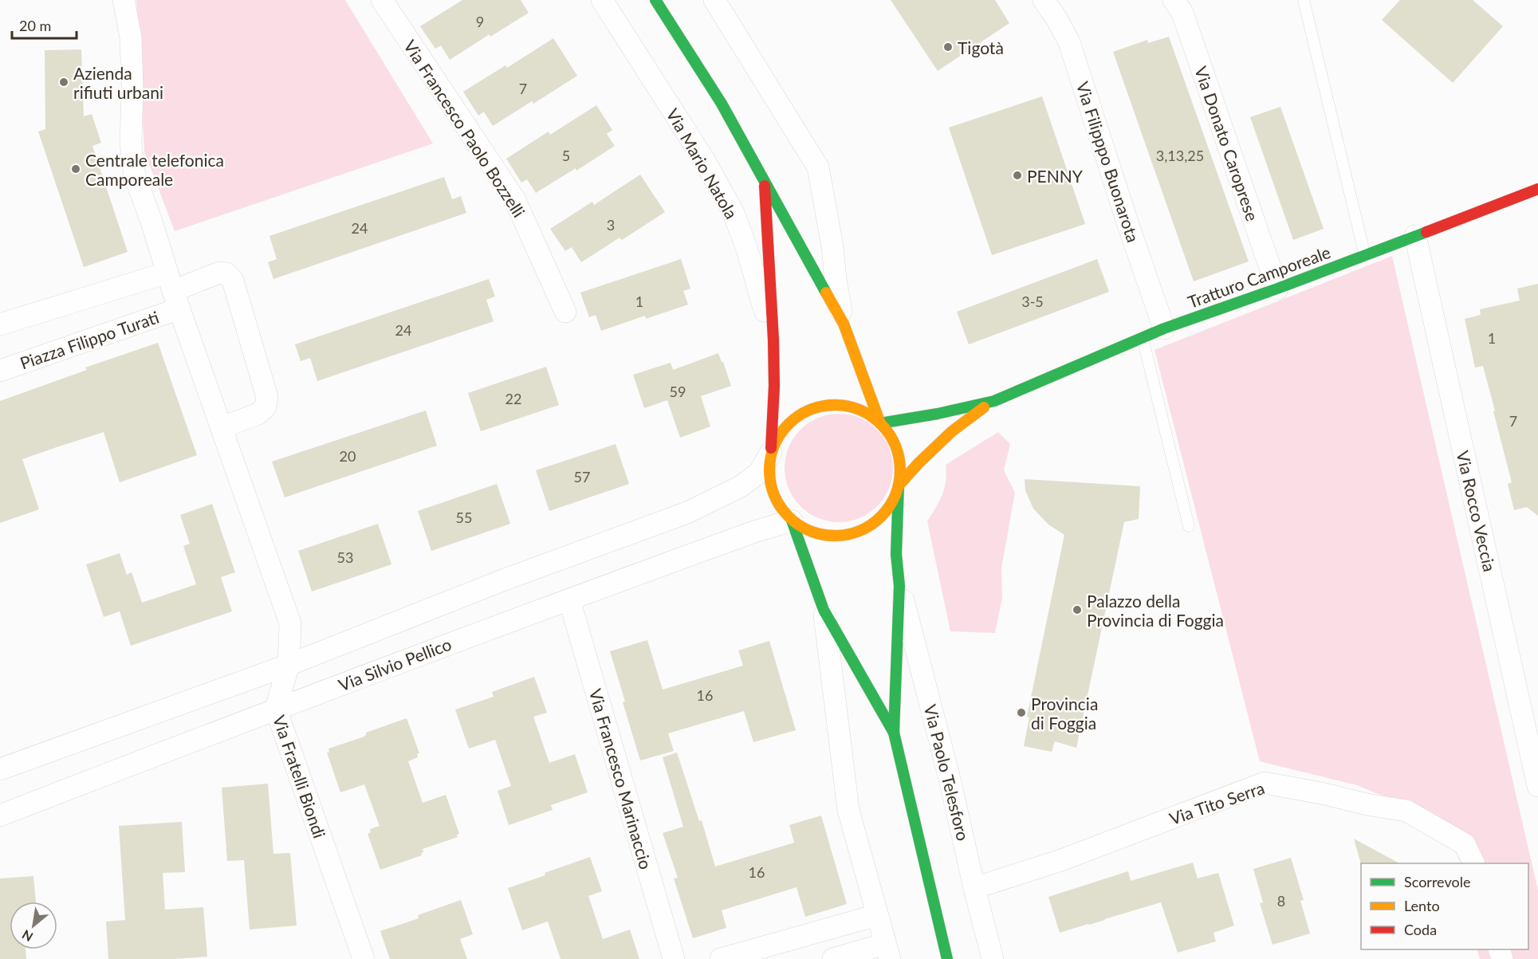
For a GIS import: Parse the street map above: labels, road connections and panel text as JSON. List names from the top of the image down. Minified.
{"streets":{"street":["Via Francesco Paolo Bozzelli","Via Donato Caroprese","Via Filipppo Buonarota","Via Mario Natola","Tratturo Camporeale","Piazza Filippo Turati","Via Rocco Veccia","Via Silvio Pellico","Via Paolo Telesforo","Via Fratelli Biondi","Via Francesco Marinaccio","Via Tito Serra"]},"crossings":[["Via Donato Caroprese","Tratturo Camporeale"],["Via Filipppo Buonarota","Tratturo Camporeale"],["Via Mario Natola","Tratturo Camporeale"],["Via Mario Natola","Via Silvio Pellico"],["Via Mario Natola","Via Paolo Telesforo"],["Tratturo Camporeale","Via Rocco Veccia"],["Tratturo Camporeale","Via Silvio Pellico"],["Tratturo Camporeale","Via Paolo Telesforo"],["Piazza Filippo Turati","Via Fratelli Biondi"],["Via Silvio Pellico","Via Paolo Telesforo"],["Via Silvio Pellico","Via Fratelli Biondi"],["Via Silvio Pellico","Via Francesco Marinaccio"],["Via Paolo Telesforo","Via Tito Serra"]],"places":["Tigotà","Azienda rifiuti urbani","Centrale telefonica Camporeale","PENNY","Palazzo della Provincia di Foggia","Provincia di Foggia"],"house_numbers":["9","7","5","3,13,25","3","24","1","3-5","24","1","59","22","7","20","57","55","53","16","16","8"],"legend":["Scorrevole","Lento","Coda"],"scale_bar":"20 m","north":"bottom left"}
